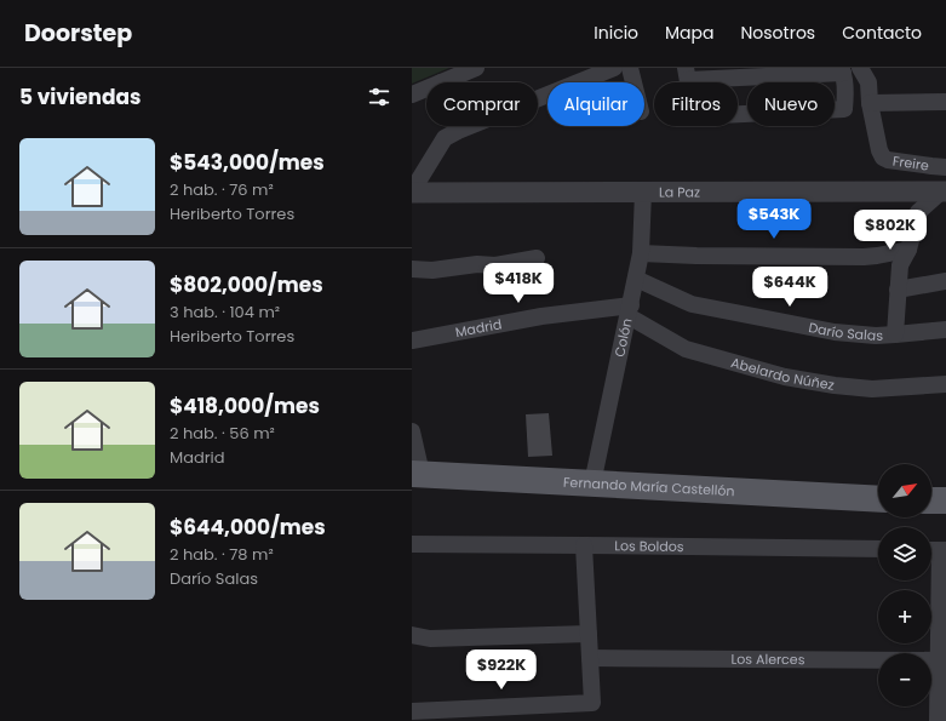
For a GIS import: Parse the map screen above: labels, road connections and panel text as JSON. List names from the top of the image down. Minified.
{"streets":{"main road":["Fernando María Castellón"],"street":["Freire","La Paz","Madrid","Darío Salas","Colón","Abelardo Núñez","Los Boldos","Los Alerces"]},"crossings":[["La Paz","Colón"],["Madrid","Colón"],["Madrid","Abelardo Núñez"],["Darío Salas","Colón"],["Colón","Abelardo Núñez"],["Colón","Fernando María Castellón"]],"north":"top right","page":{"header":"Doorstep","nav":["Inicio","Mapa","Nosotros","Contacto"],"heading":"5 viviendas","chip":["Comprar","Alquilar","Filtros","Nuevo"],"list":[{"name":"$543,000/mes","note":"2 hab. · 76 m² · Heriberto Torres"},{"name":"$802,000/mes","note":"3 hab. · 104 m² · Heriberto Torres"},{"name":"$418,000/mes","note":"2 hab. · 56 m² · Madrid"},{"name":"$644,000/mes","note":"2 hab. · 78 m² · Darío Salas"}],"price":["$543K","$802K","$418K","$644K","$922K"],"map_buttons":["+","−"]}}
